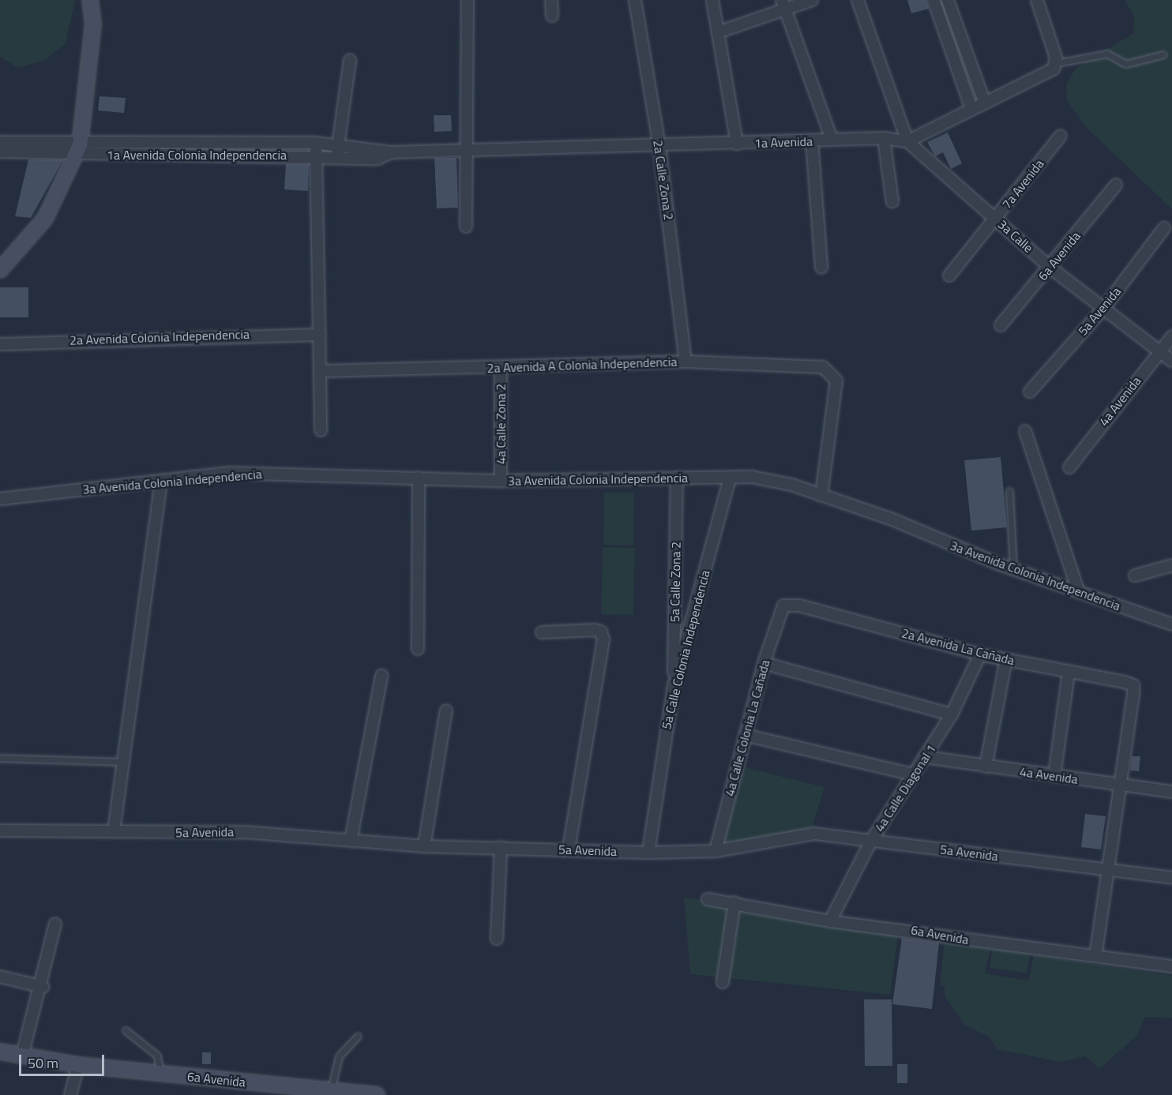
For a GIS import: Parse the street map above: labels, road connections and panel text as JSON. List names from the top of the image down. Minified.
{"streets":{"street":["1a Avenida","1a Avenida Colonia Independencia","2a Calle Zona 2","7a Avenida","3a Calle","6a Avenida","5a Avenida","2a Avenida Colonia Independencia","2a Avenida A Colonia Independencia","4a Avenida","4a Calle Zona 2","3a Avenida Colonia Independencia","5a Calle Zona 2","2a Avenida La Cañada","5a Calle Colonia Independencia","4a Calle Colonia La Cañada","4a Calle Diagonal 1"]},"crossings":[["1a Avenida","1a Avenida Colonia Independencia"],["1a Avenida","2a Calle Zona 2"],["1a Avenida","3a Calle"],["1a Avenida Colonia Independencia","2a Calle Zona 2"],["2a Calle Zona 2","2a Avenida A Colonia Independencia"],["7a Avenida","3a Calle"],["3a Calle","6a Avenida"],["3a Calle","5a Avenida"],["3a Calle","4a Avenida"],["6a Avenida","4a Calle Diagonal 1"],["5a Avenida","5a Calle Colonia Independencia"],["5a Avenida","4a Calle Colonia La Cañada"],["5a Avenida","4a Calle Diagonal 1"],["2a Avenida A Colonia Independencia","4a Calle Zona 2"],["2a Avenida A Colonia Independencia","3a Avenida Colonia Independencia"],["4a Avenida","2a Avenida La Cañada"],["4a Avenida","4a Calle Diagonal 1"],["4a Calle Zona 2","3a Avenida Colonia Independencia"],["3a Avenida Colonia Independencia","5a Calle Zona 2"],["3a Avenida Colonia Independencia","5a Calle Colonia Independencia"],["5a Calle Zona 2","5a Calle Colonia Independencia"],["2a Avenida La Cañada","4a Calle Colonia La Cañada"],["2a Avenida La Cañada","4a Calle Diagonal 1"]],"scale_bar":"50 m"}
